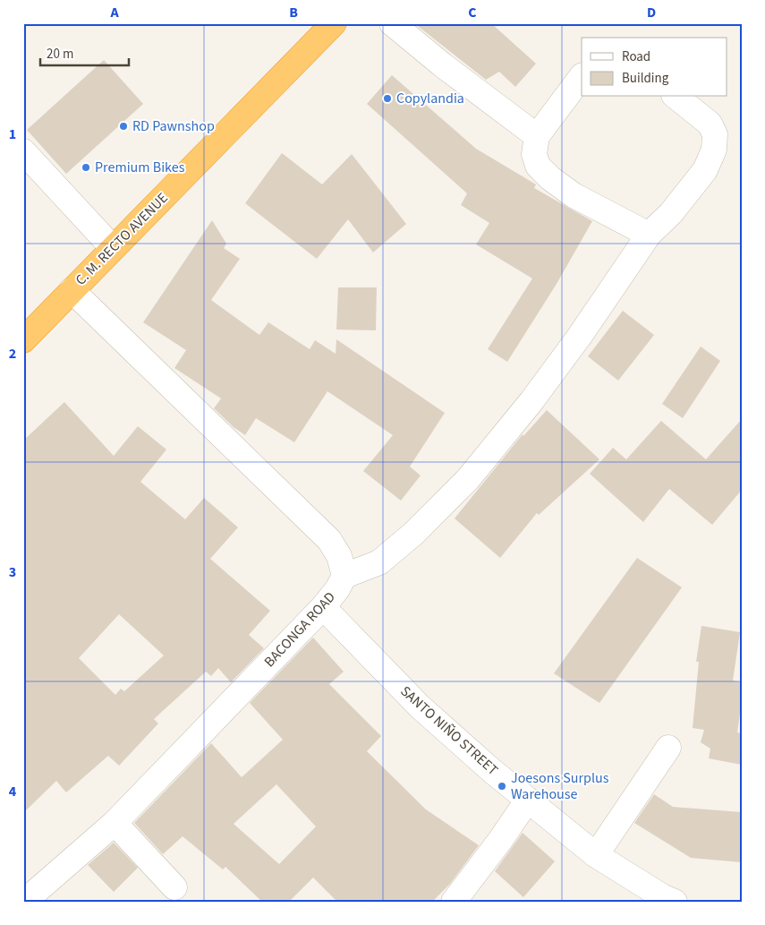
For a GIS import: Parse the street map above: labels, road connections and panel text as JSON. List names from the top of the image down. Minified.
{"streets":{"highway":["C. M. RECTO AVENUE"],"street":["BACONGA ROAD","SANTO NIÑO STREET"]},"crossings":[["C. M. RECTO AVENUE","BACONGA ROAD"],["BACONGA ROAD","SANTO NIÑO STREET"]],"places":["Copylandia","RD Pawnshop","Premium Bikes","Joesons Surplus Warehouse"],"legend":["Road","Building"],"scale_bar":"20 m","grid":{"columns":["A","B","C","D"],"rows":["1","2","3","4"]}}
